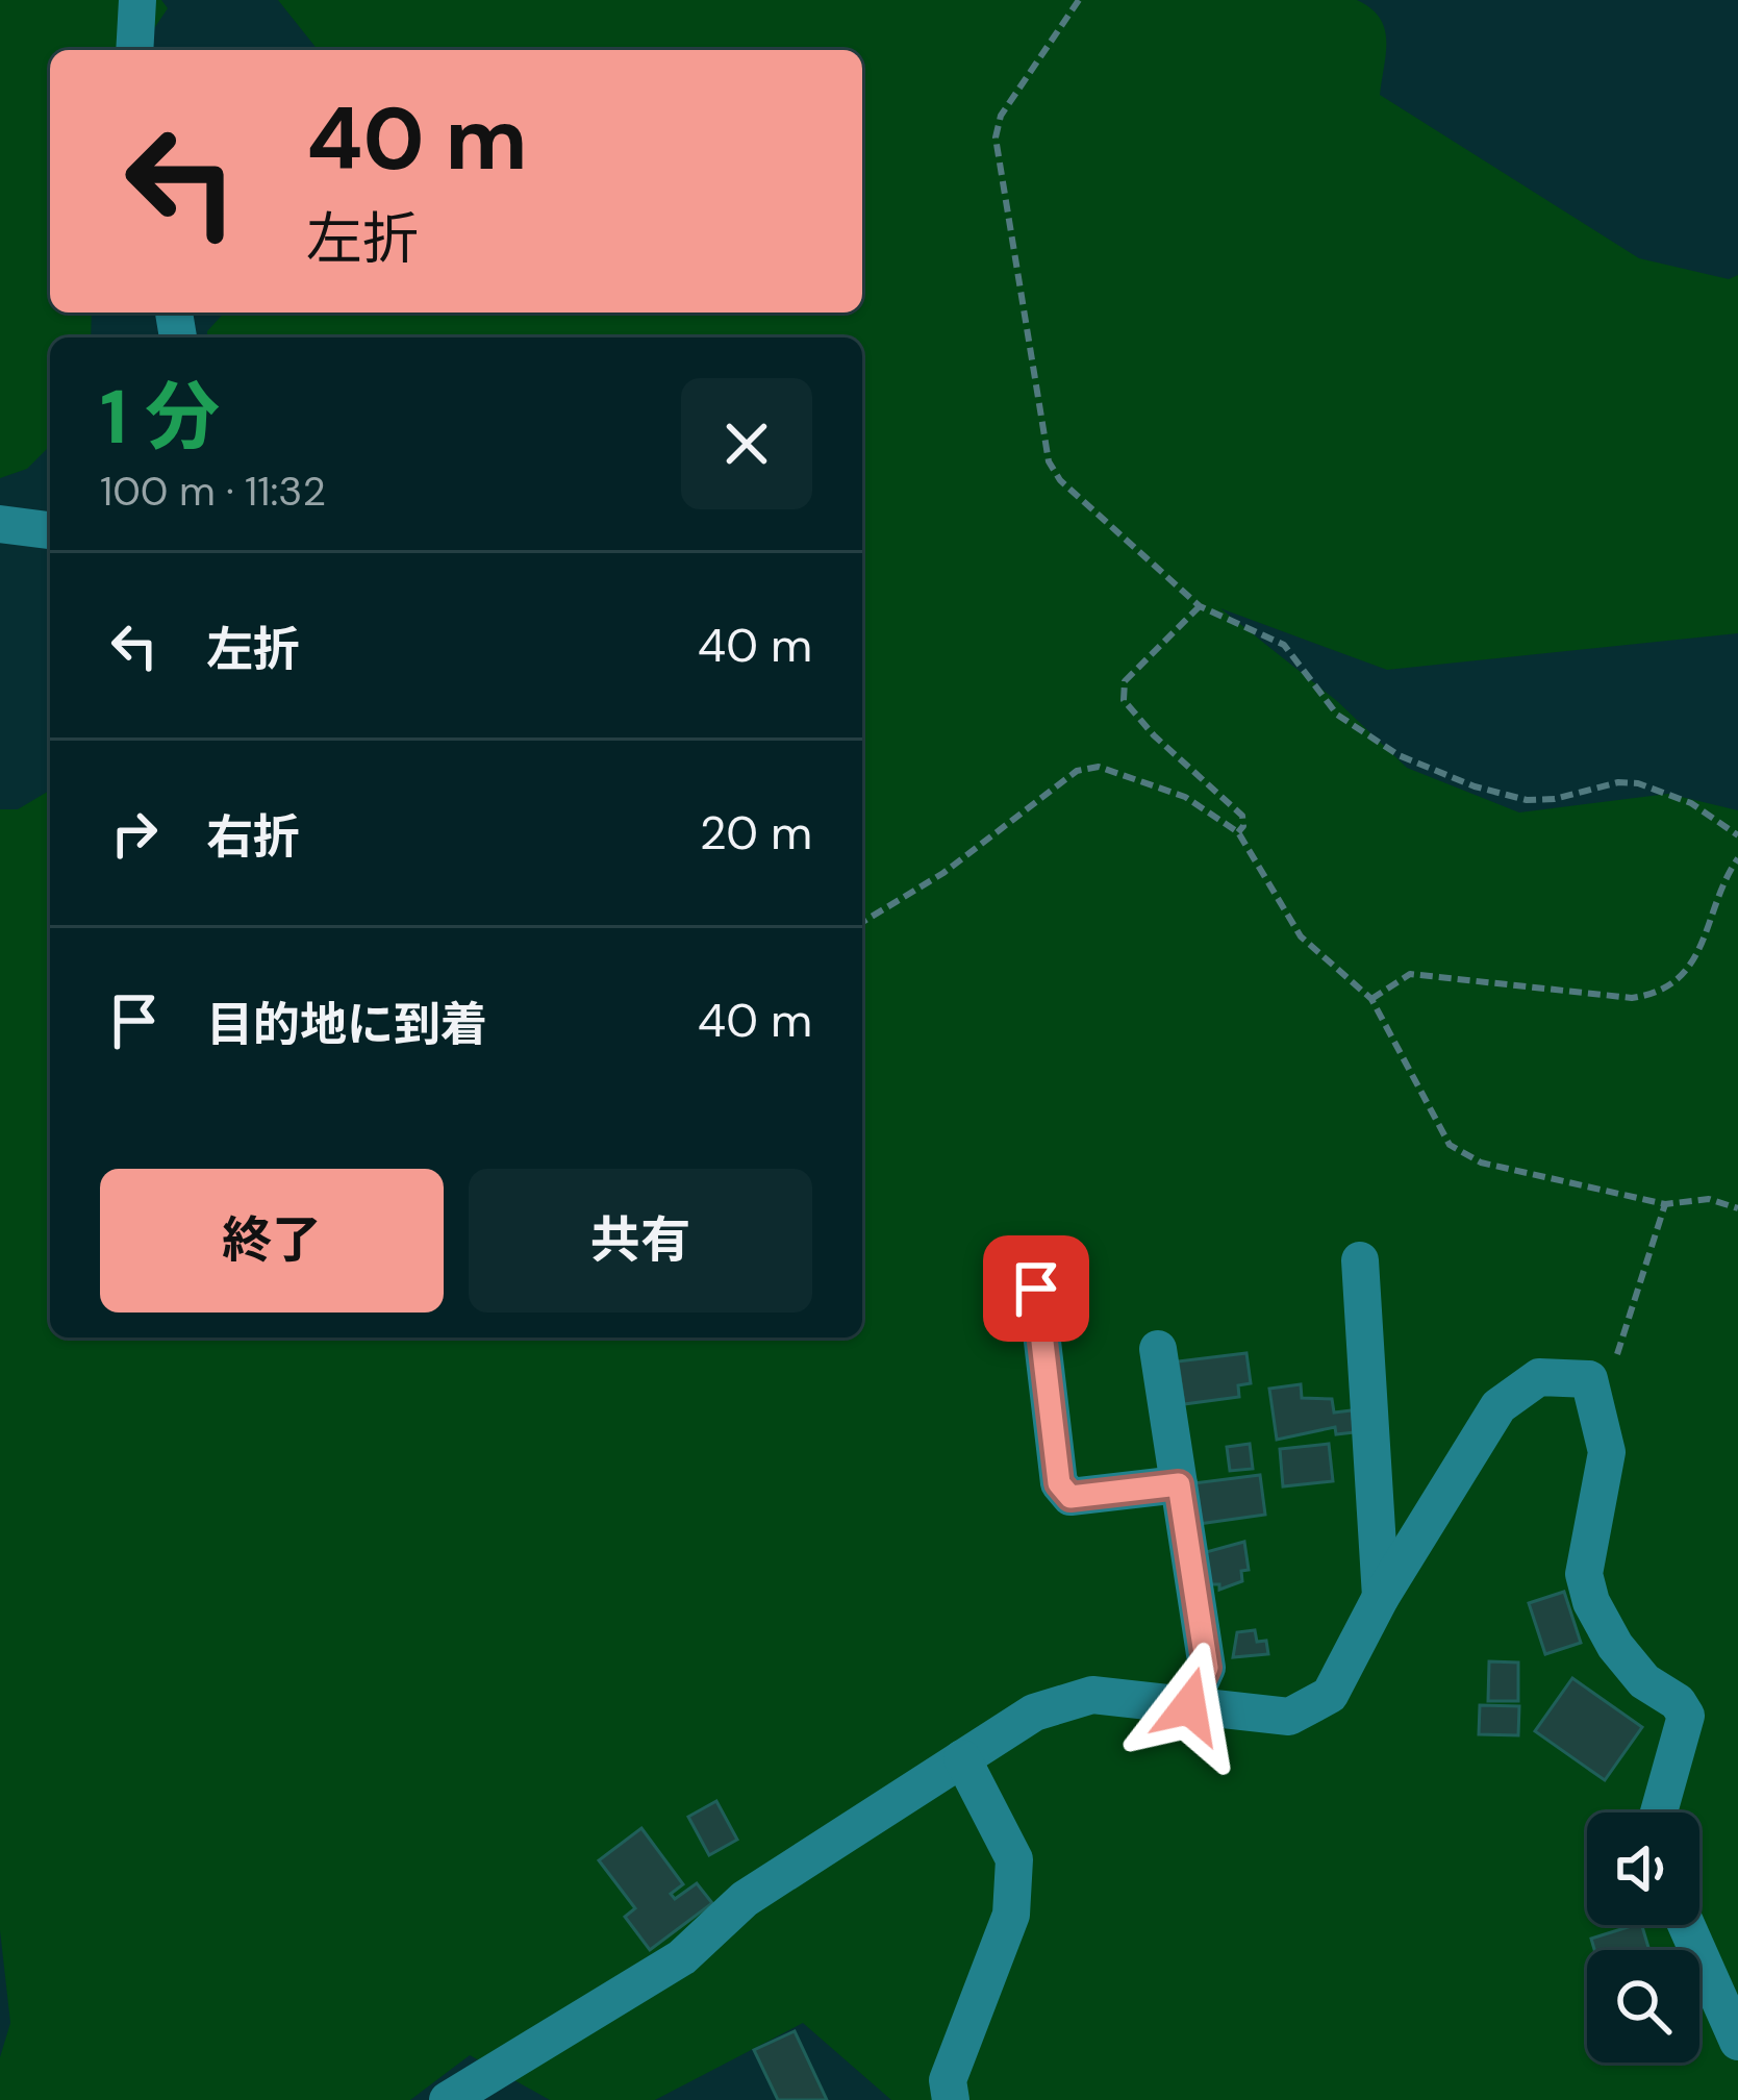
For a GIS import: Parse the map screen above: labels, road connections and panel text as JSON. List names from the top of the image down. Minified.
{"page":{"turn":["40 m","左折"],"heading":["1 分","100 m · 11:32"],"list":[{"name":"左折","value":"40 m"},{"name":"右折","value":"20 m"},{"name":"目的地に到着","value":"40 m"}],"buttons":["終了","共有"]}}
